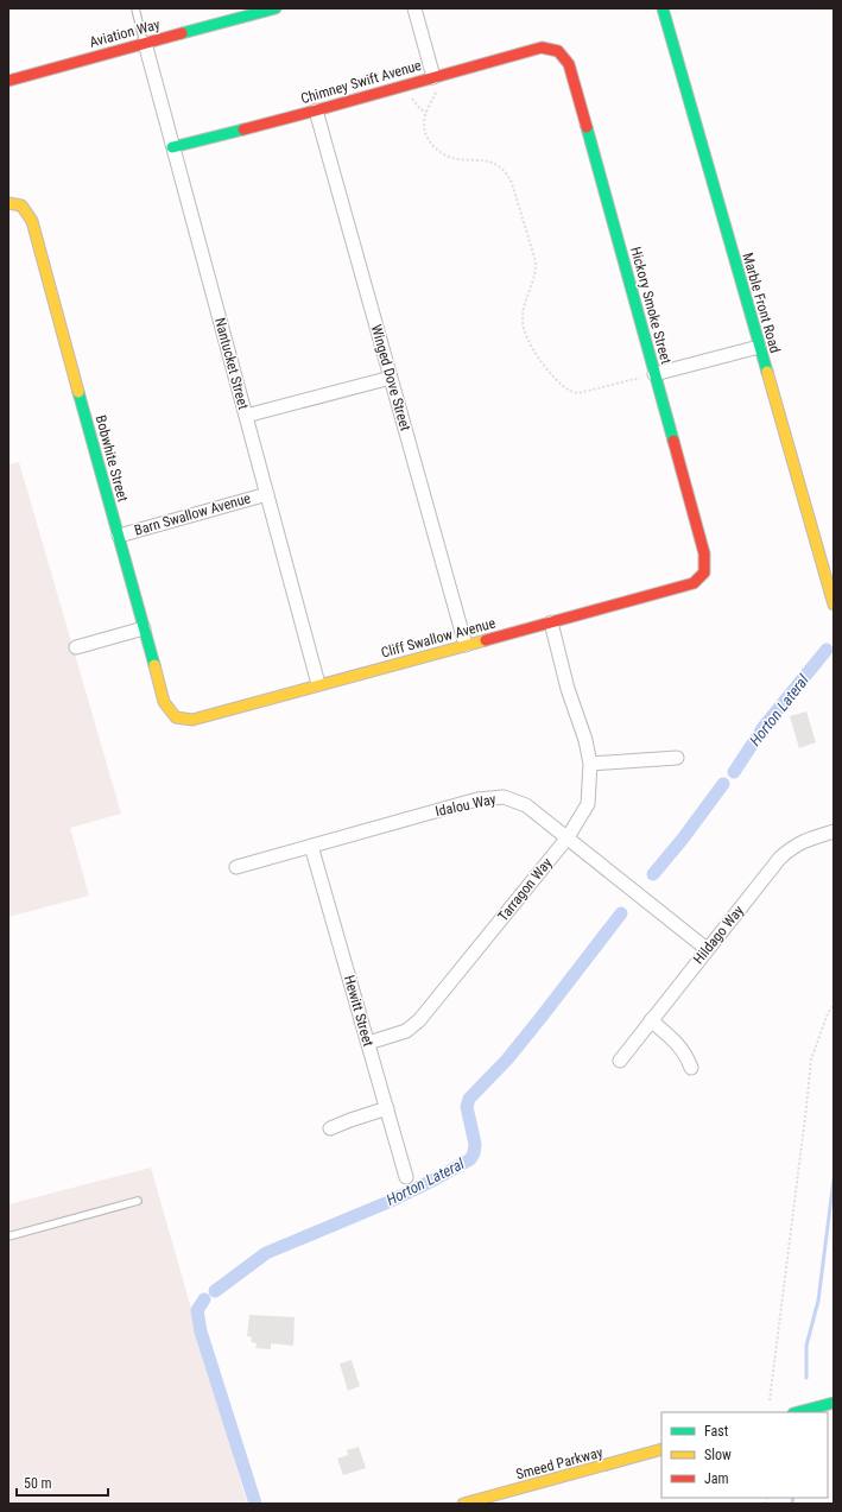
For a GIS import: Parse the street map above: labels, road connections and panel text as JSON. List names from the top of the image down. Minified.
{"streets":{"street":["Aviation Way","Chimney Swift Avenue","Marble Front Road","Hickory Smoke Street","Nantucket Street","Winged Dove Street","Bobwhite Street","Barn Swallow Avenue","Cliff Swallow Avenue","Idalou Way","Tarragon Way","Hildago Way","Hewitt Street","Smeed Parkway"]},"crossings":[["Aviation Way","Nantucket Street"],["Chimney Swift Avenue","Hickory Smoke Street"],["Chimney Swift Avenue","Nantucket Street"],["Chimney Swift Avenue","Winged Dove Street"],["Hickory Smoke Street","Cliff Swallow Avenue"],["Nantucket Street","Barn Swallow Avenue"],["Nantucket Street","Cliff Swallow Avenue"],["Winged Dove Street","Cliff Swallow Avenue"],["Bobwhite Street","Barn Swallow Avenue"],["Bobwhite Street","Cliff Swallow Avenue"],["Cliff Swallow Avenue","Tarragon Way"],["Idalou Way","Tarragon Way"],["Idalou Way","Hildago Way"],["Idalou Way","Hewitt Street"],["Tarragon Way","Hewitt Street"]],"water":["Horton Lateral"],"legend":["Fast","Slow","Jam"],"scale_bar":"50 m"}
